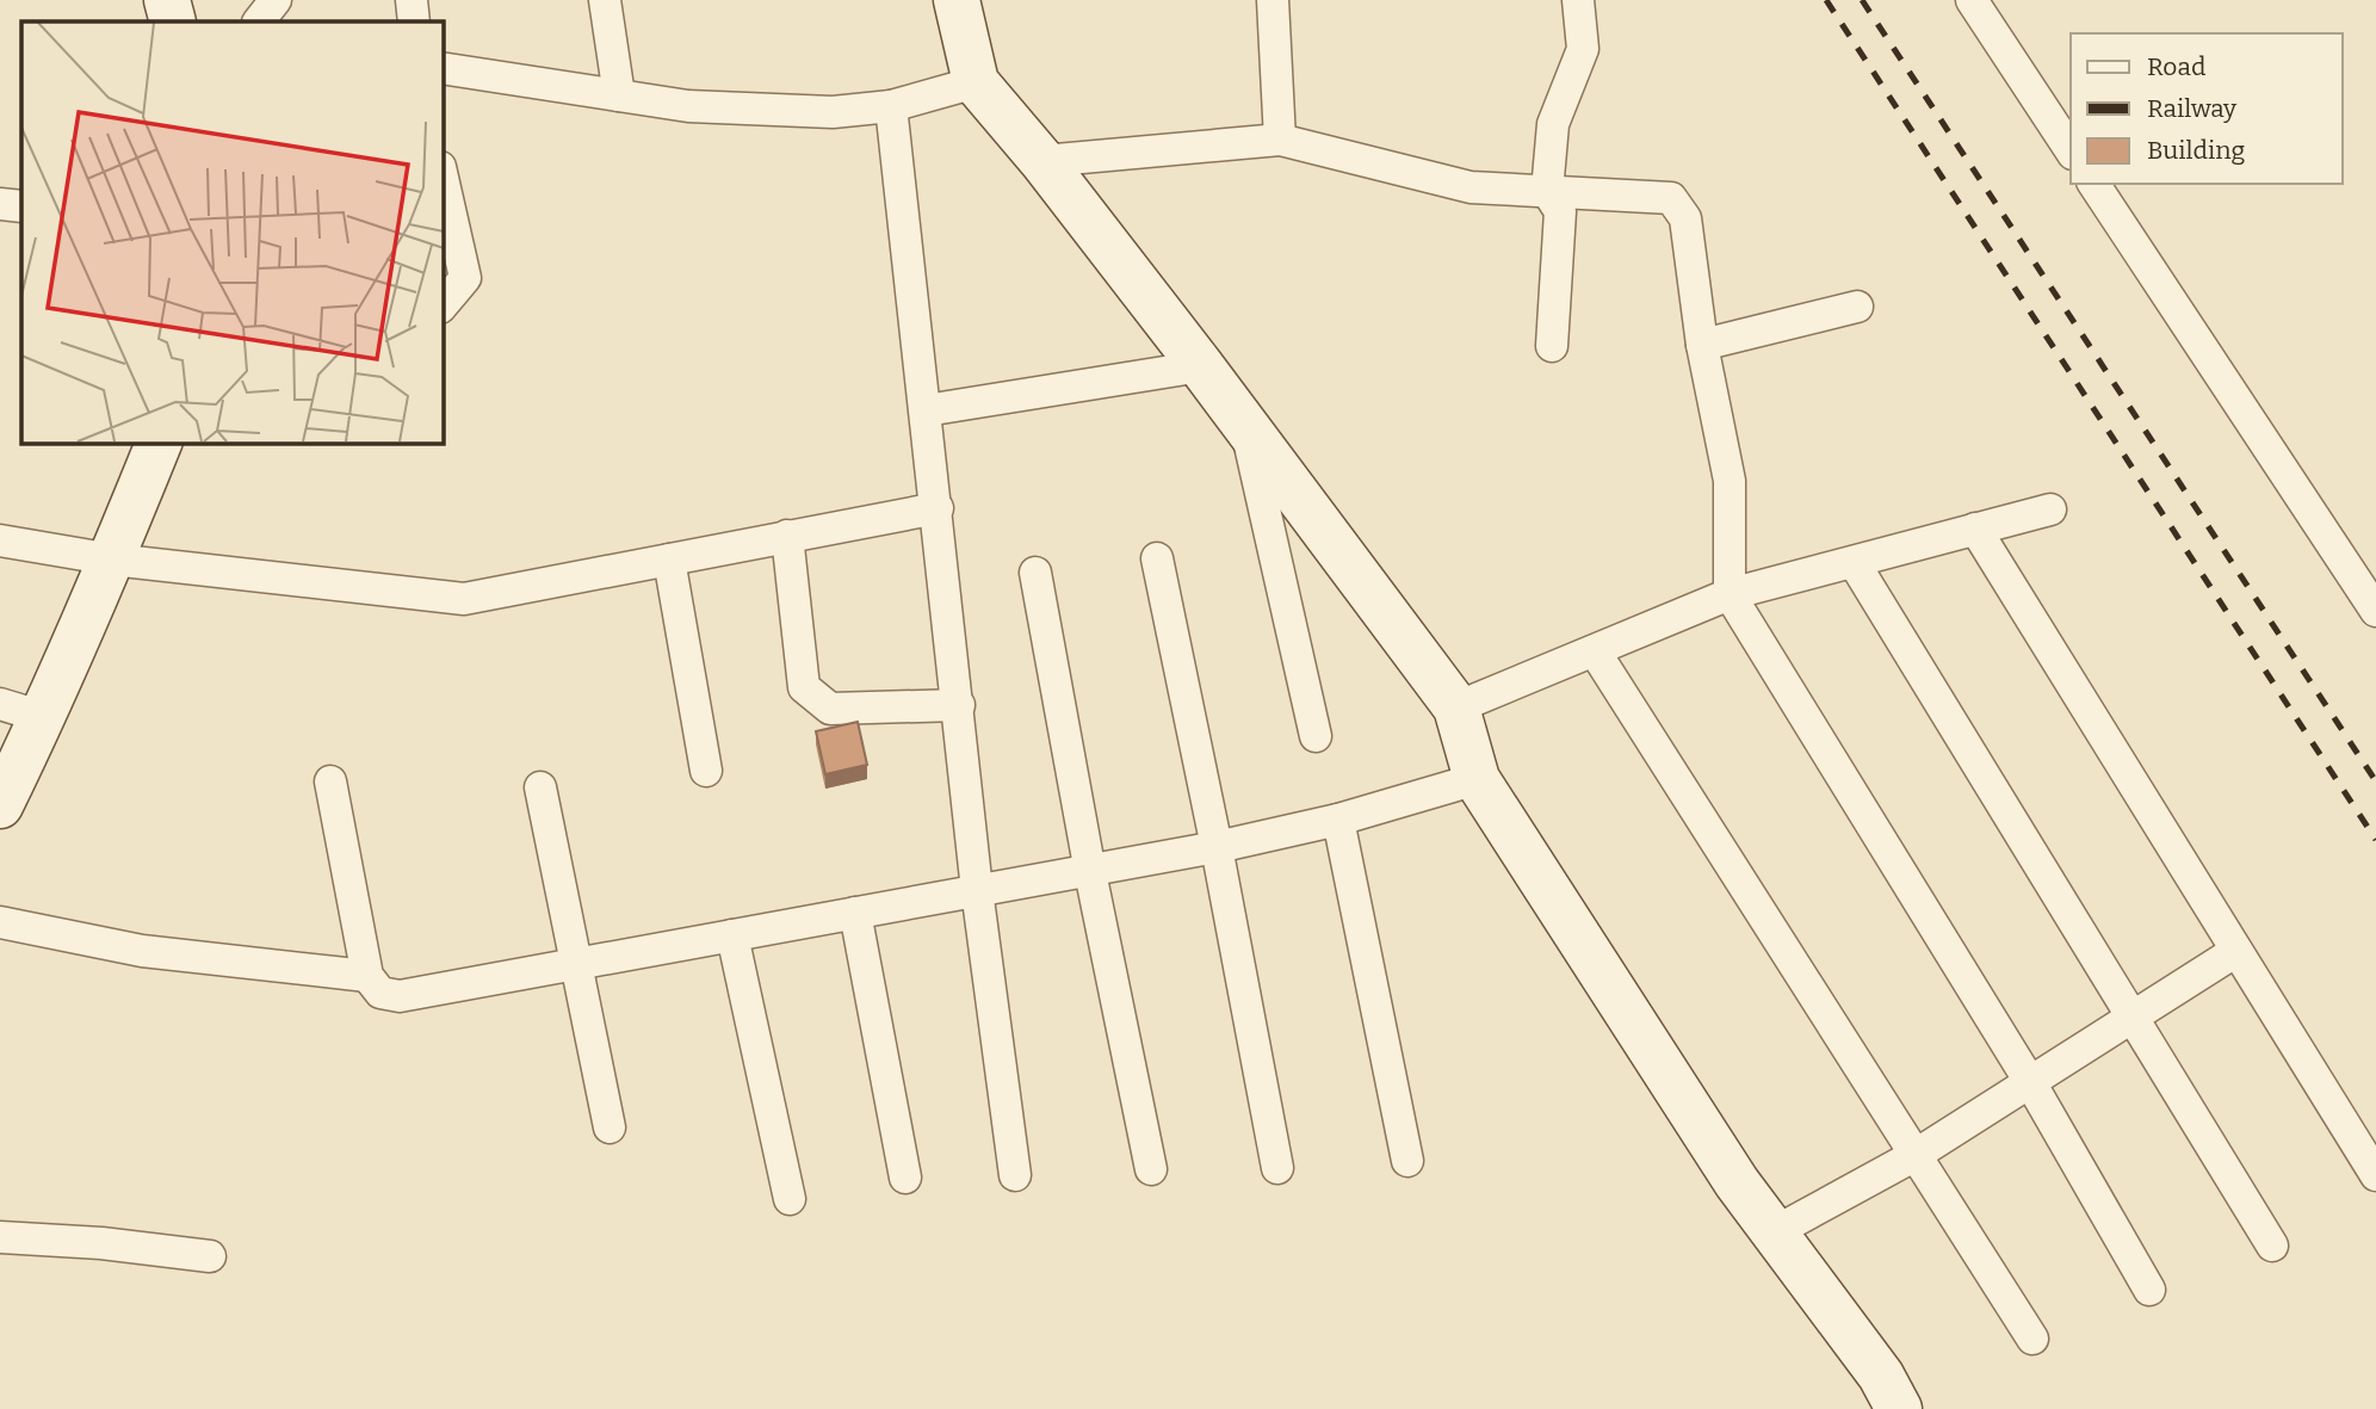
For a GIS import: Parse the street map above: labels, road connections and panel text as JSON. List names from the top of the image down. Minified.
{"legend":["Road","Railway","Building"]}
